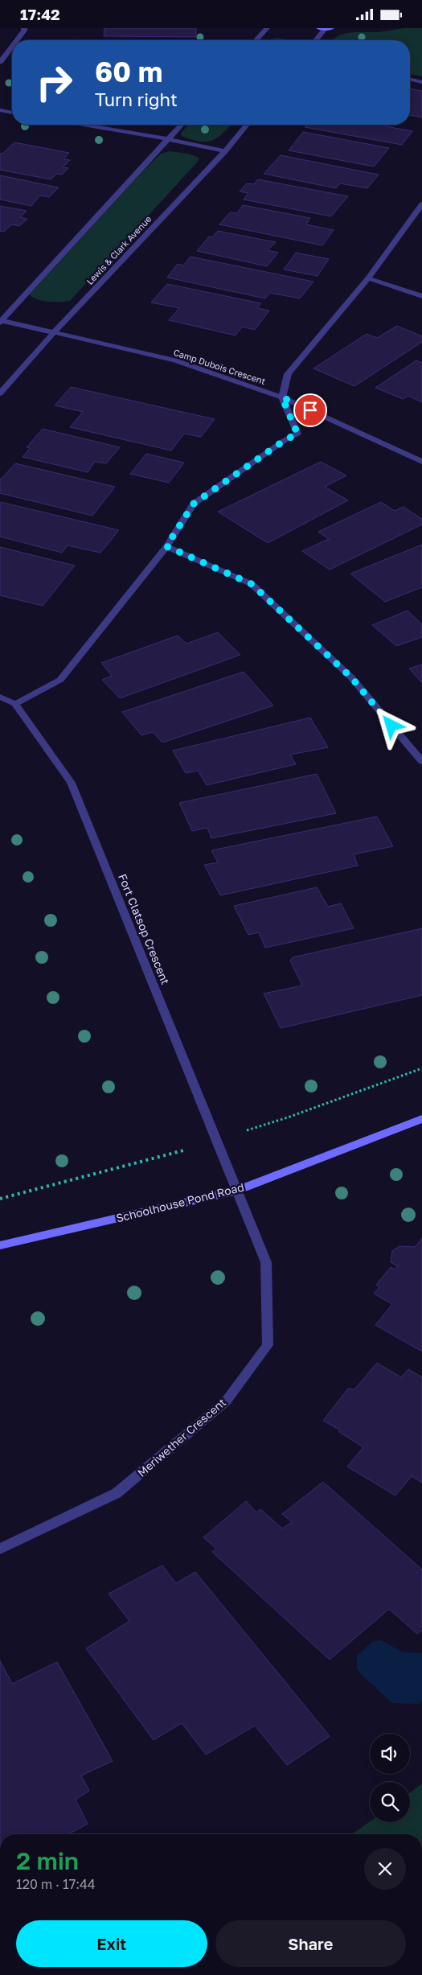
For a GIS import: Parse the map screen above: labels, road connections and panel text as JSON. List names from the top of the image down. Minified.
{"streets":{"street":["Lewis & Clark Avenue","Camp Dubois Crescent","Fort Clatsop Crescent","Schoolhouse Pond Road","Meriwether Crescent"]},"crossings":[["Lewis & Clark Avenue","Camp Dubois Crescent"],["Fort Clatsop Crescent","Schoolhouse Pond Road"],["Fort Clatsop Crescent","Meriwether Crescent"],["Schoolhouse Pond Road","Meriwether Crescent"]],"page":{"status":"17:42","turn":["60 m","Turn right"],"heading":["2 min","120 m · 17:44"],"buttons":["Exit","Share"]}}
